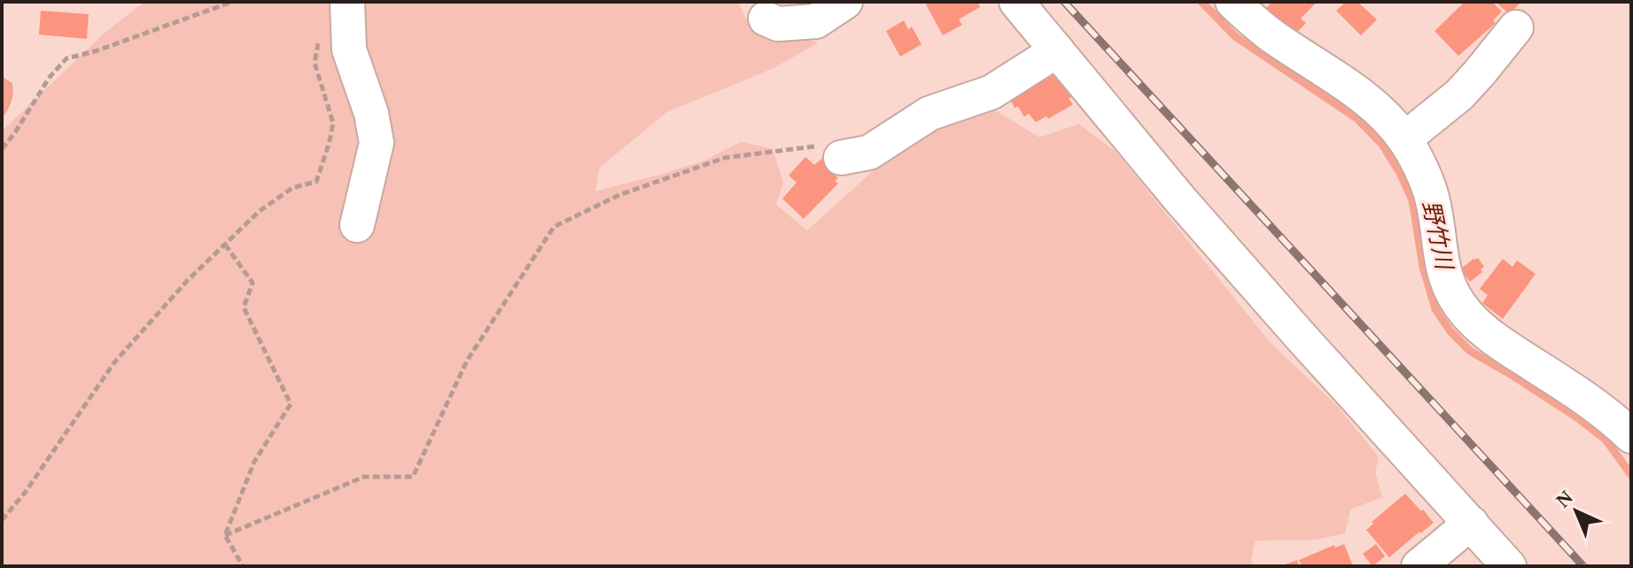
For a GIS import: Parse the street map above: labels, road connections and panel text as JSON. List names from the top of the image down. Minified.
{"water":["野竹川"],"north":"top left"}
